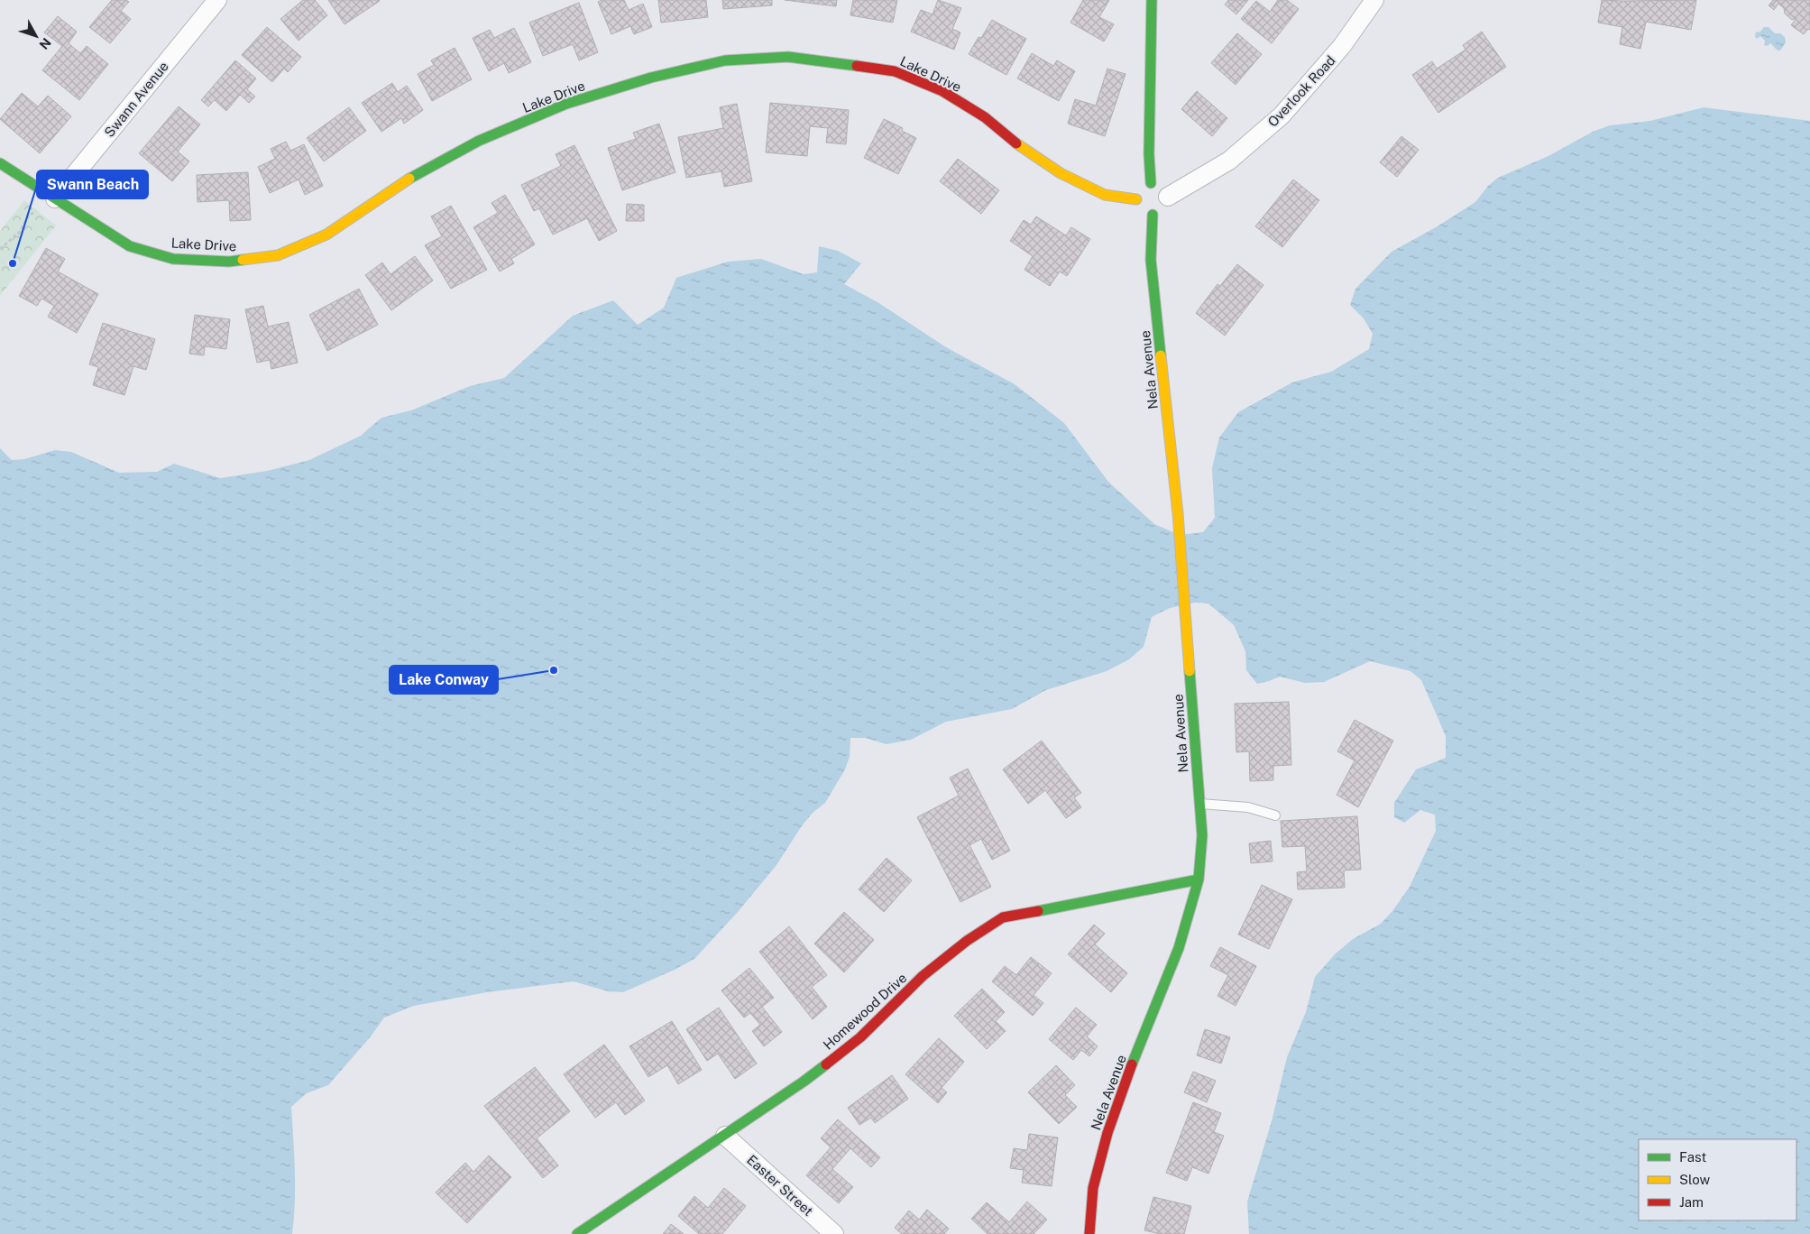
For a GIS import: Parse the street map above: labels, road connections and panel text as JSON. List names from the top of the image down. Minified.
{"streets":{"street":["Lake Drive","Overlook Road","Swann Avenue","Nela Avenue","Homewood Drive","Easter Street"]},"crossings":[["Lake Drive","Overlook Road"],["Lake Drive","Swann Avenue"],["Lake Drive","Nela Avenue"],["Overlook Road","Nela Avenue"],["Nela Avenue","Homewood Drive"],["Homewood Drive","Easter Street"]],"places":["Swann Beach","Lake Conway"],"legend":["Fast","Slow","Jam"],"north":"bottom right"}
